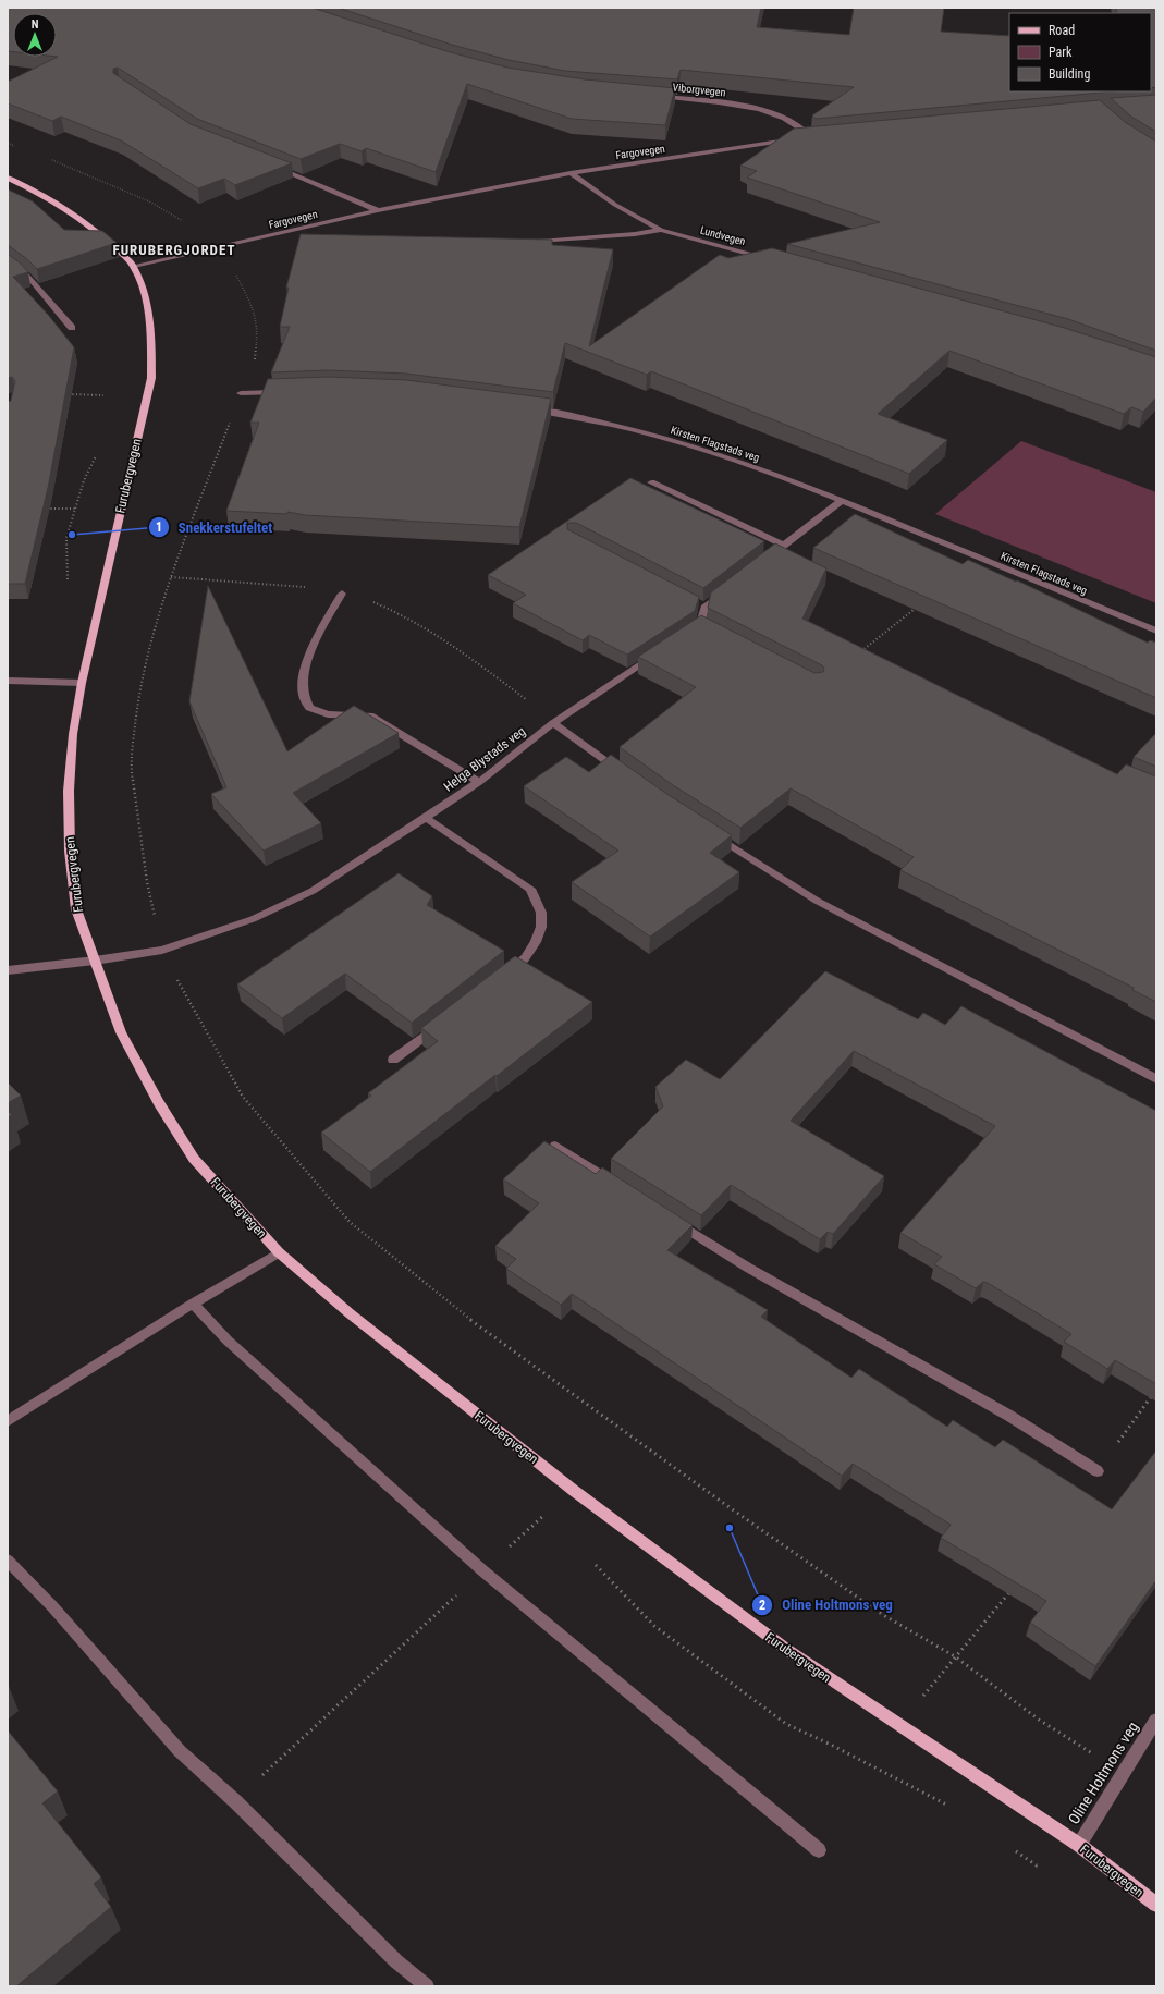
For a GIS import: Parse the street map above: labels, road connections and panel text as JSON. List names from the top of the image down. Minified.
{"streets":{"main road":["Furubergvegen"],"street":["Viborgvegen","Fargovegen","Lundvegen","Kirsten Flagstads veg","Helga Blystads veg","Oline Holtmons veg"]},"crossings":[["Viborgvegen","Fargovegen"],["Fargovegen","Lundvegen"],["Fargovegen","Furubergvegen"],["Furubergvegen","Helga Blystads veg"],["Furubergvegen","Oline Holtmons veg"]],"districts":["FURUBERGJORDET"],"places":["Snekkerstufeltet","Oline Holtmons veg"],"legend":["Road","Park","Building"],"north":"top"}
